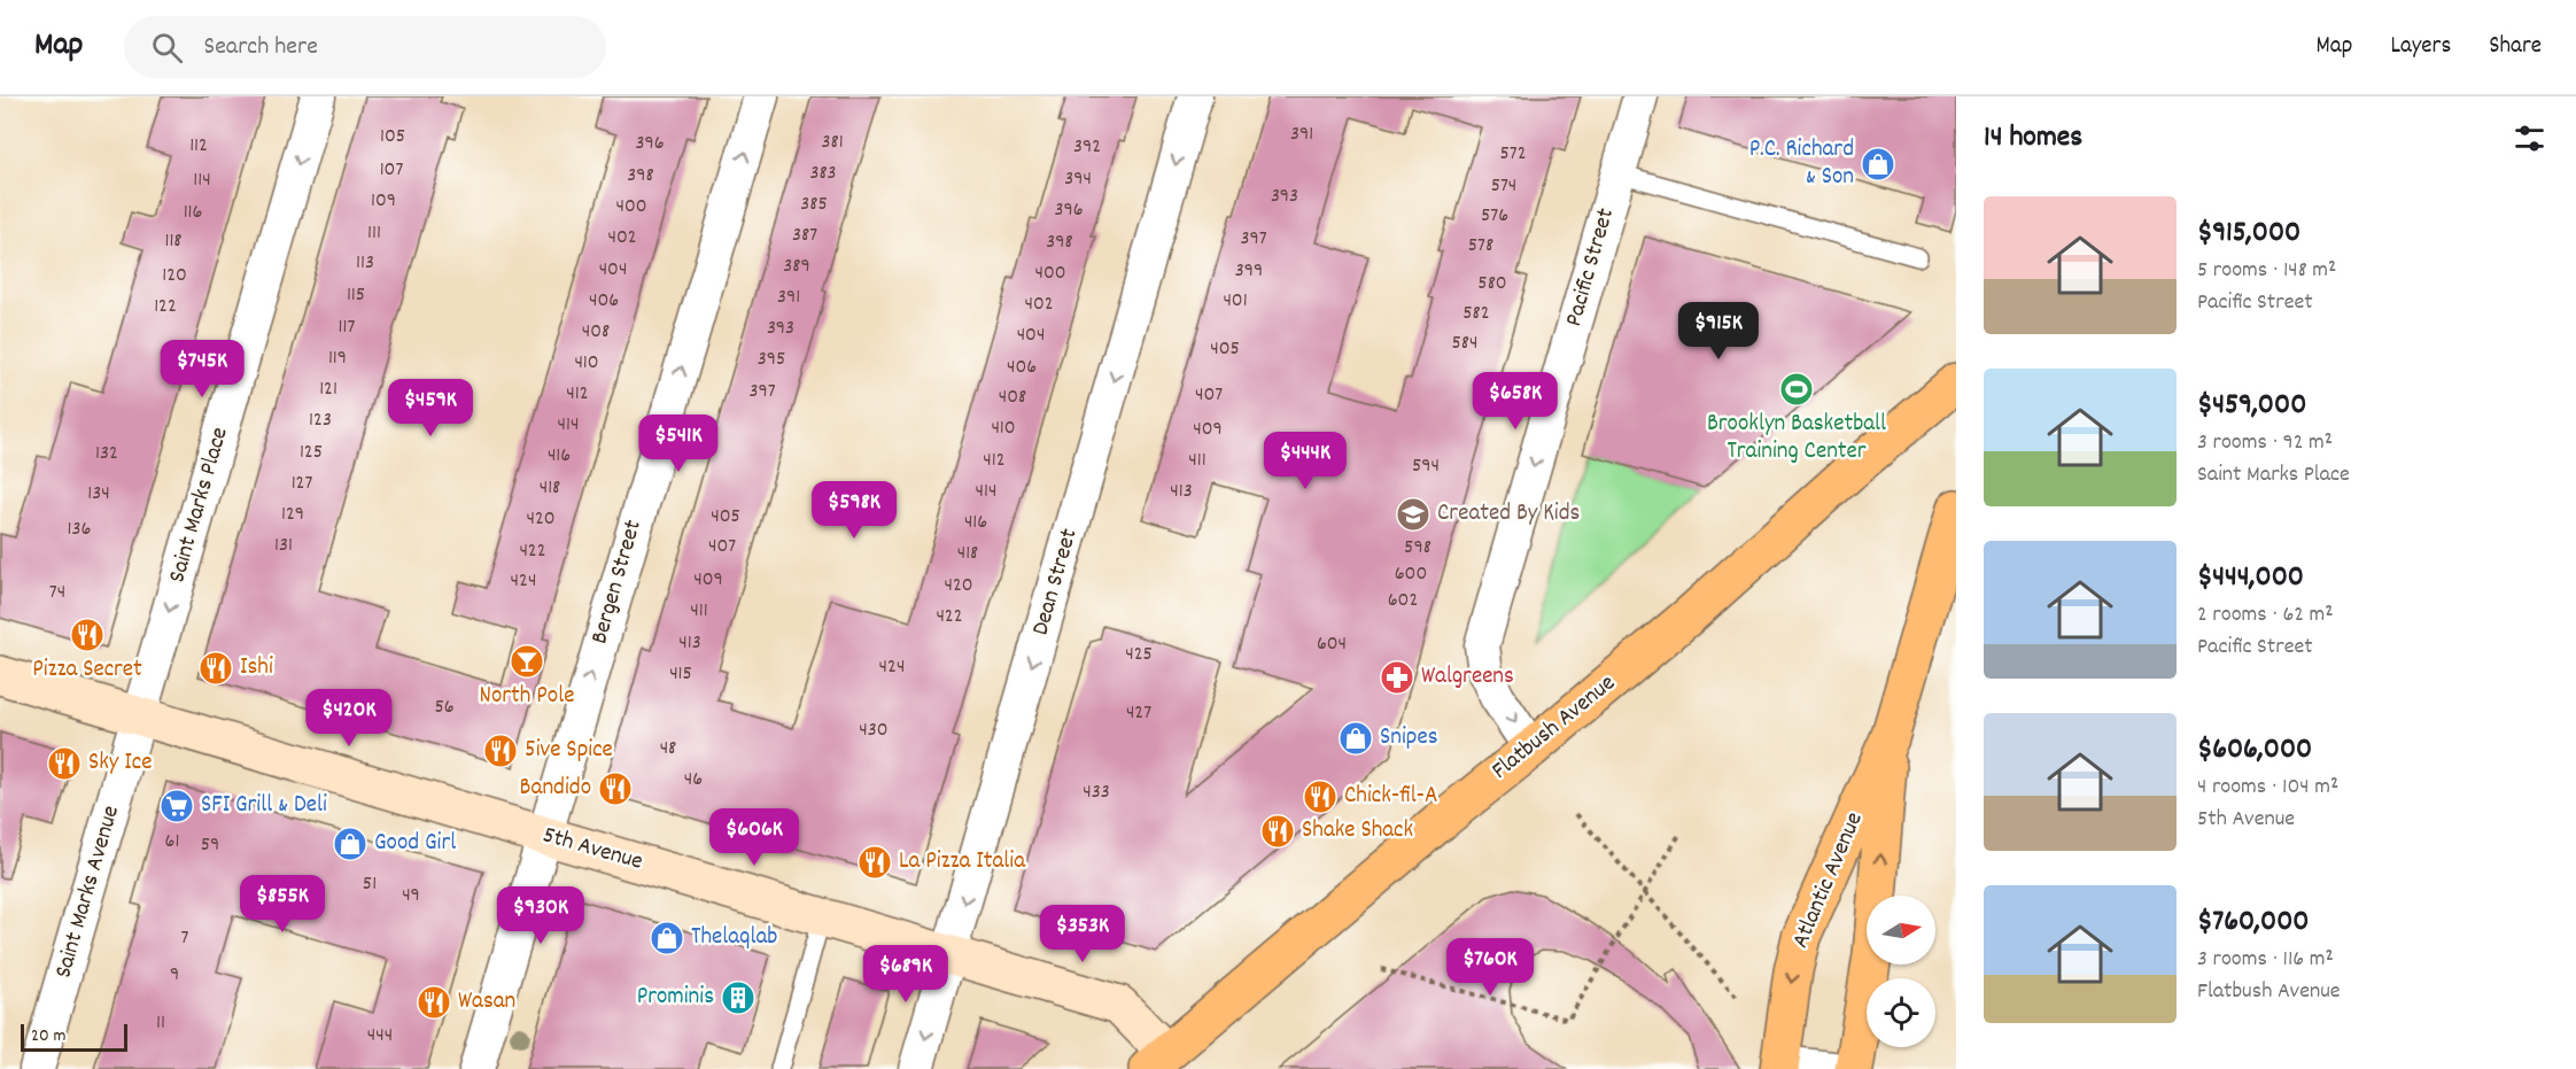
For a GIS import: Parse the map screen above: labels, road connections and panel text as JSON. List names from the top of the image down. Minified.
{"streets":{"main road":["Flatbush Avenue","Atlantic Avenue"],"street":["Pacific Street","Saint Marks Place","Bergen Street","Dean Street","5th Avenue","Saint Marks Avenue"]},"crossings":[["Pacific Street","Flatbush Avenue"],["Saint Marks Place","5th Avenue"],["Saint Marks Place","Saint Marks Avenue"],["Bergen Street","5th Avenue"],["Dean Street","5th Avenue"],["Flatbush Avenue","5th Avenue"],["5th Avenue","Saint Marks Avenue"]],"one_way":["Pacific Street","Saint Marks Place","Bergen Street","Dean Street"],"places":{"shop":["P.C. Richard & Son","Snipes","Good Girl","Thelaqlab"],"sports":["Brooklyn Basketball Training Center"],"school or university":["Created By Kids"],"restaurant":["Pizza Secret","Ishi","5ive Spice","Sky Ice","Bandido","Chick-fil-A","Shake Shack","La Pizza Italia","Wasan"],"bar":["North Pole"],"pharmacy":["Walgreens"],"supermarket":["SFI Grill & Deli"],"building":["Prominis"]},"house_numbers":["391","105","381","396","112","392","572","107","383","398","394","114","574","393","109","385","400","396","116","576","111","387","402","397","118","398","578","113","389","404","399","400","120","580","115","391","406","401","402","122","582","117","393","408","404","584","405","119","395","410","406","121","397","412","407","408","123","414","410","409","125","132","416","412","411","594","127","418","414","413","134","129","405","420","416","136","131","407","598","422","418","600","409","424","420","74","602","411","422","413","604","425","424","415","56","427","430","48","46","433","61","59","51","49","7","9","11","444"],"scale_bar":"20 m","north":"right","page":{"header":"Map","search":"Search here","nav":["Map","Layers","Share"],"heading":"14 homes","list":[{"name":"$915,000","note":"5 rooms · 148 m² · Pacific Street"},{"name":"$459,000","note":"3 rooms · 92 m² · Saint Marks Place"},{"name":"$444,000","note":"2 rooms · 62 m² · Pacific Street"},{"name":"$606,000","note":"4 rooms · 104 m² · 5th Avenue"},{"name":"$760,000","note":"3 rooms · 116 m² · Flatbush Avenue"}],"price":["$915K","$745K","$658K","$459K","$541K","$444K","$598K","$420K","$606K","$855K","$930K","$353K","$760K","$689K"],"scale":"20 m"}}
